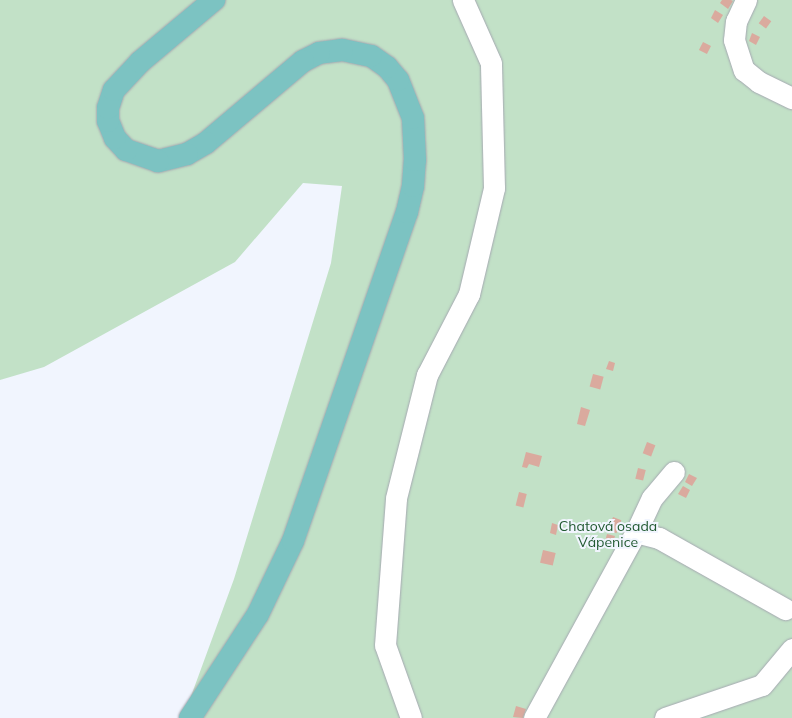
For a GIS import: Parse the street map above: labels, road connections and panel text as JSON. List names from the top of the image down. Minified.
{"parks":["Chatová osada Vápenice"]}
